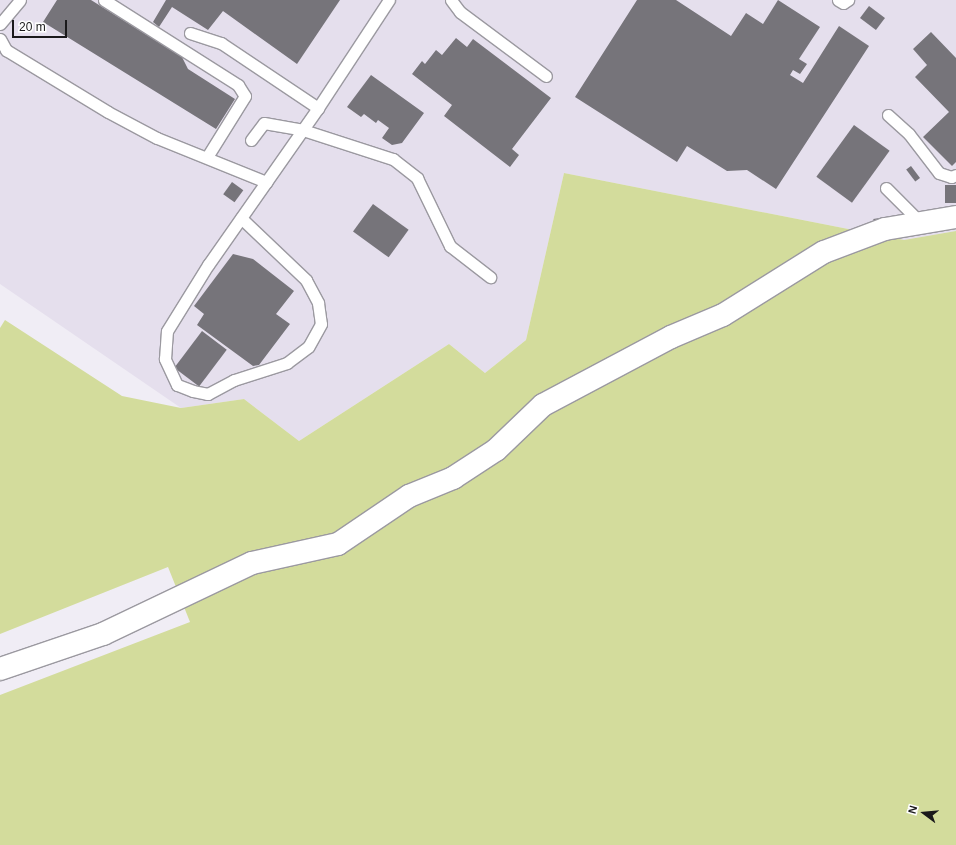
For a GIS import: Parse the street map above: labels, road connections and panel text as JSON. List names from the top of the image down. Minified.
{"scale_bar":"20 m","north":"left"}
